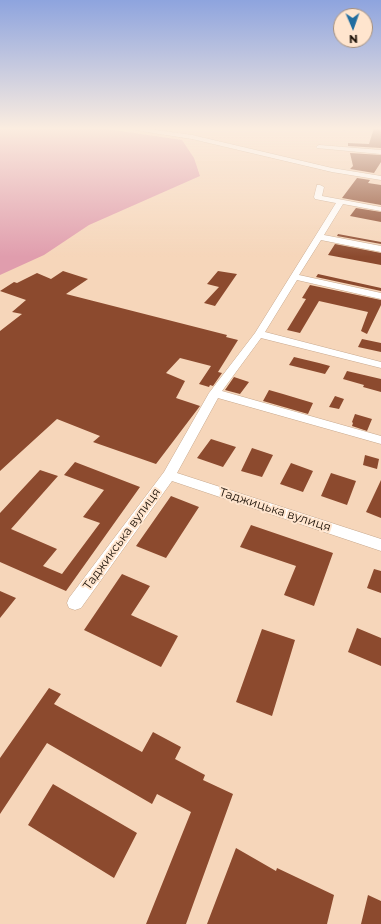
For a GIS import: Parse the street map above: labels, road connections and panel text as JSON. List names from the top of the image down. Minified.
{"streets":{"street":["Таджицька вулиця","Таджикська вулиця"]},"crossings":[["Таджицька вулиця","Таджикська вулиця"]],"north":"bottom"}
